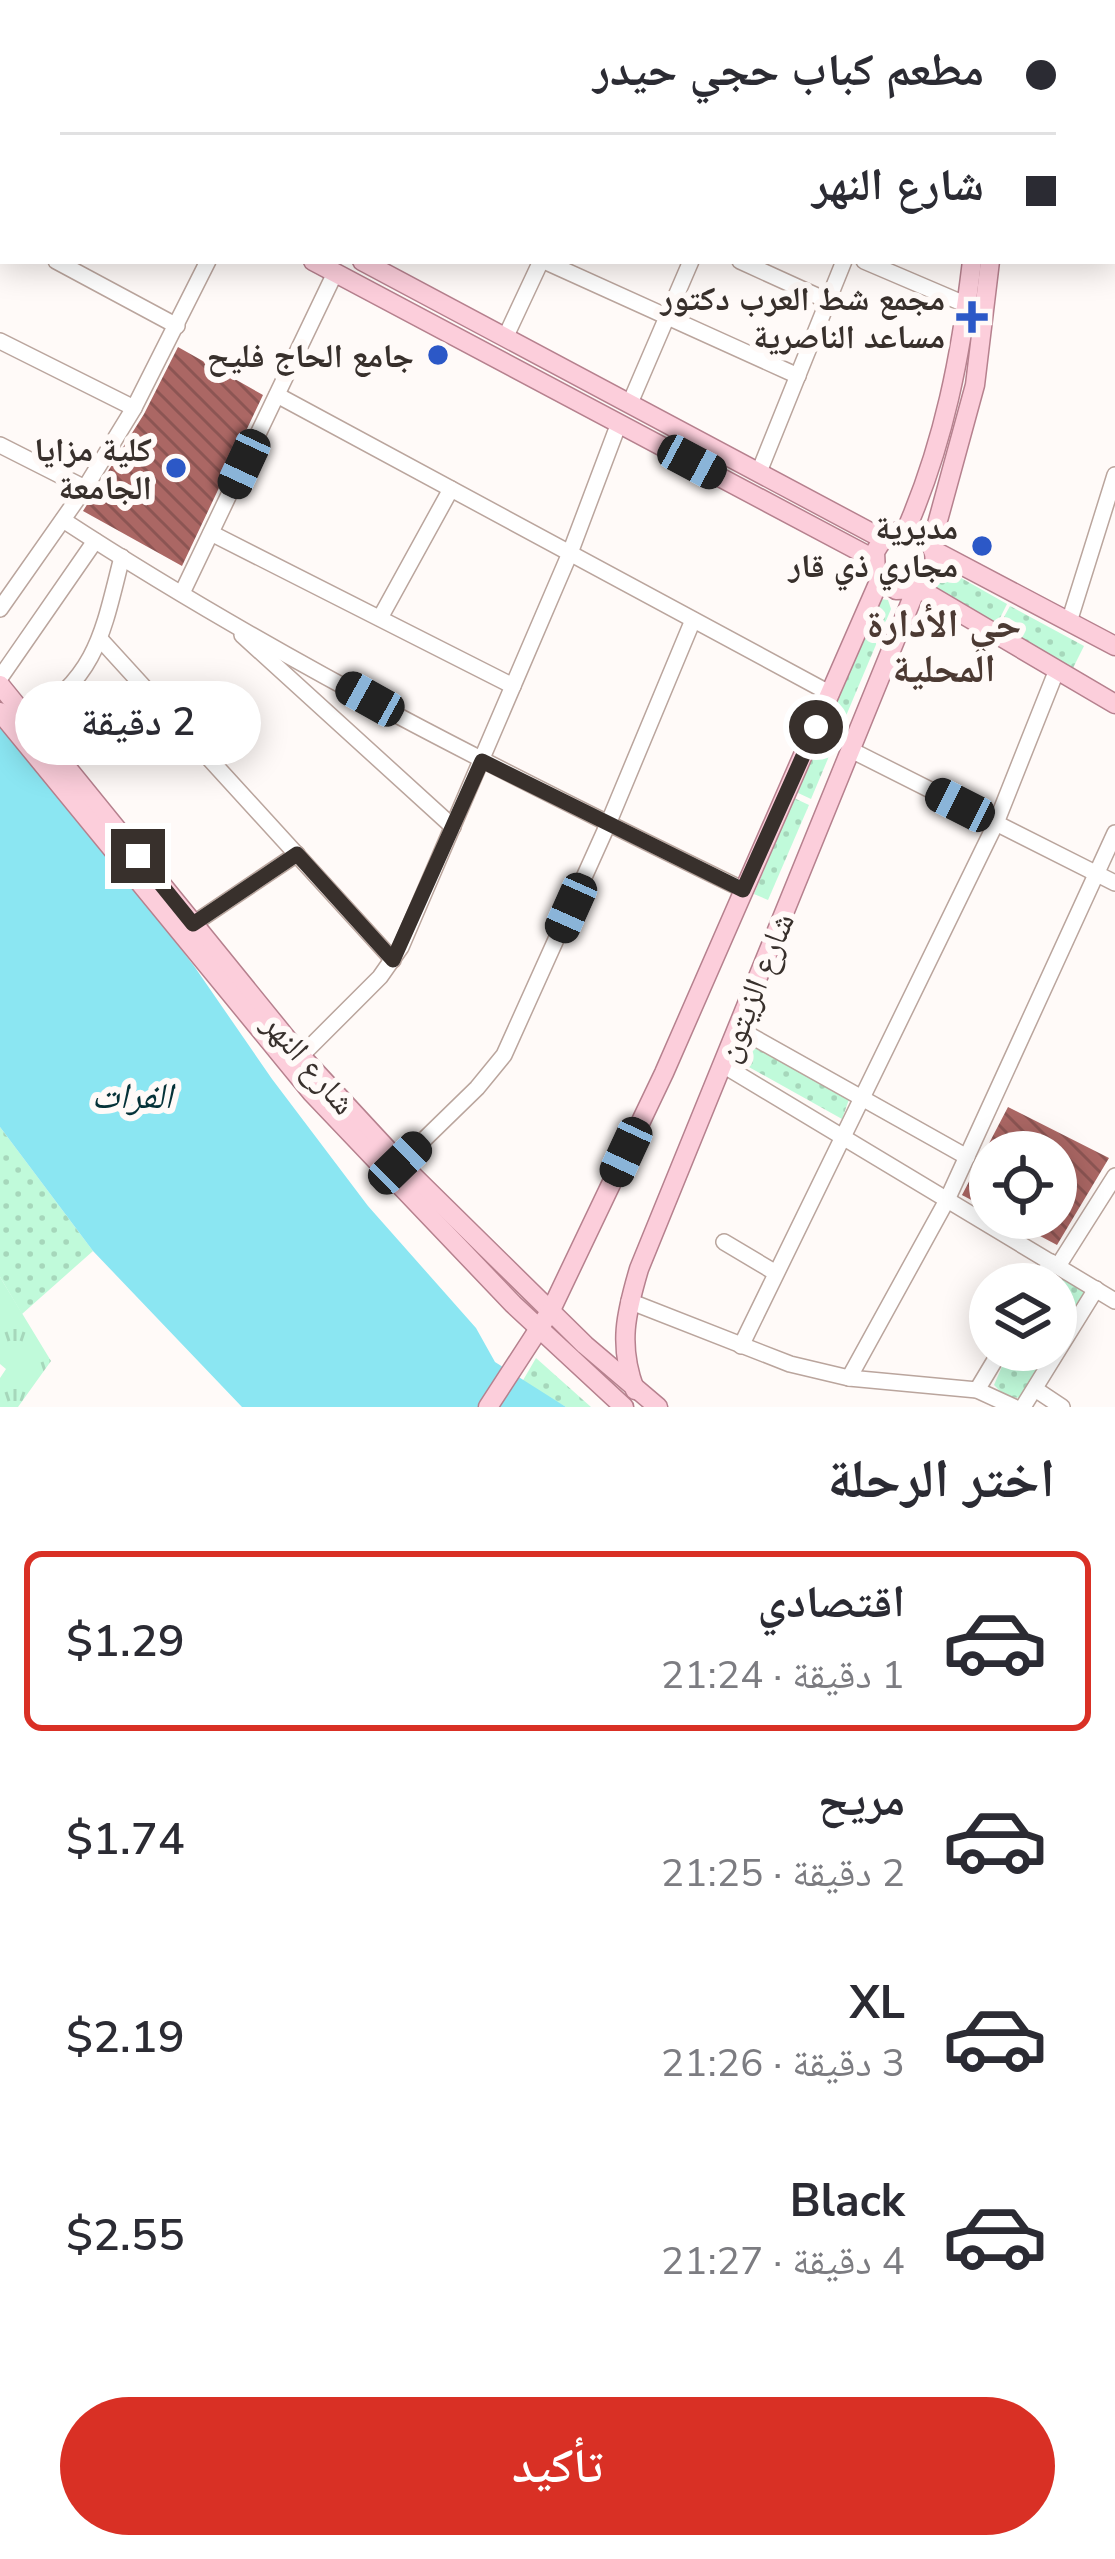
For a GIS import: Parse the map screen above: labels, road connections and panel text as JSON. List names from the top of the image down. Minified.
{"streets":{"main road":["شارع الزيتون","شارع النهر"]},"crossings":[["شارع الزيتون","شارع النهر"]],"districts":["حي الأدارة المحلية"],"water":["الفرات"],"places":{"health":["مجمع شط العرب دكتور مساعد الناصرية"],"other":["جامع الحاج فليح","كلية مزايا الجامعة","مديرية مجاري ذي قار"]},"page":{"banner":["مطعم كباب حجي حيدر","شارع النهر"],"bubble":"2 دقيقة","heading":"اختر الرحلة","list":[{"name":"اقتصادي","note":"1 دقيقة · 21:24","value":"$1.29"},{"name":"مريح","note":"2 دقيقة · 21:25","value":"$1.74"},{"name":"XL","note":"3 دقيقة · 21:26","value":"$2.19"},{"name":"Black","note":"4 دقيقة · 21:27","value":"$2.55"}],"buttons":"تأكيد"}}
